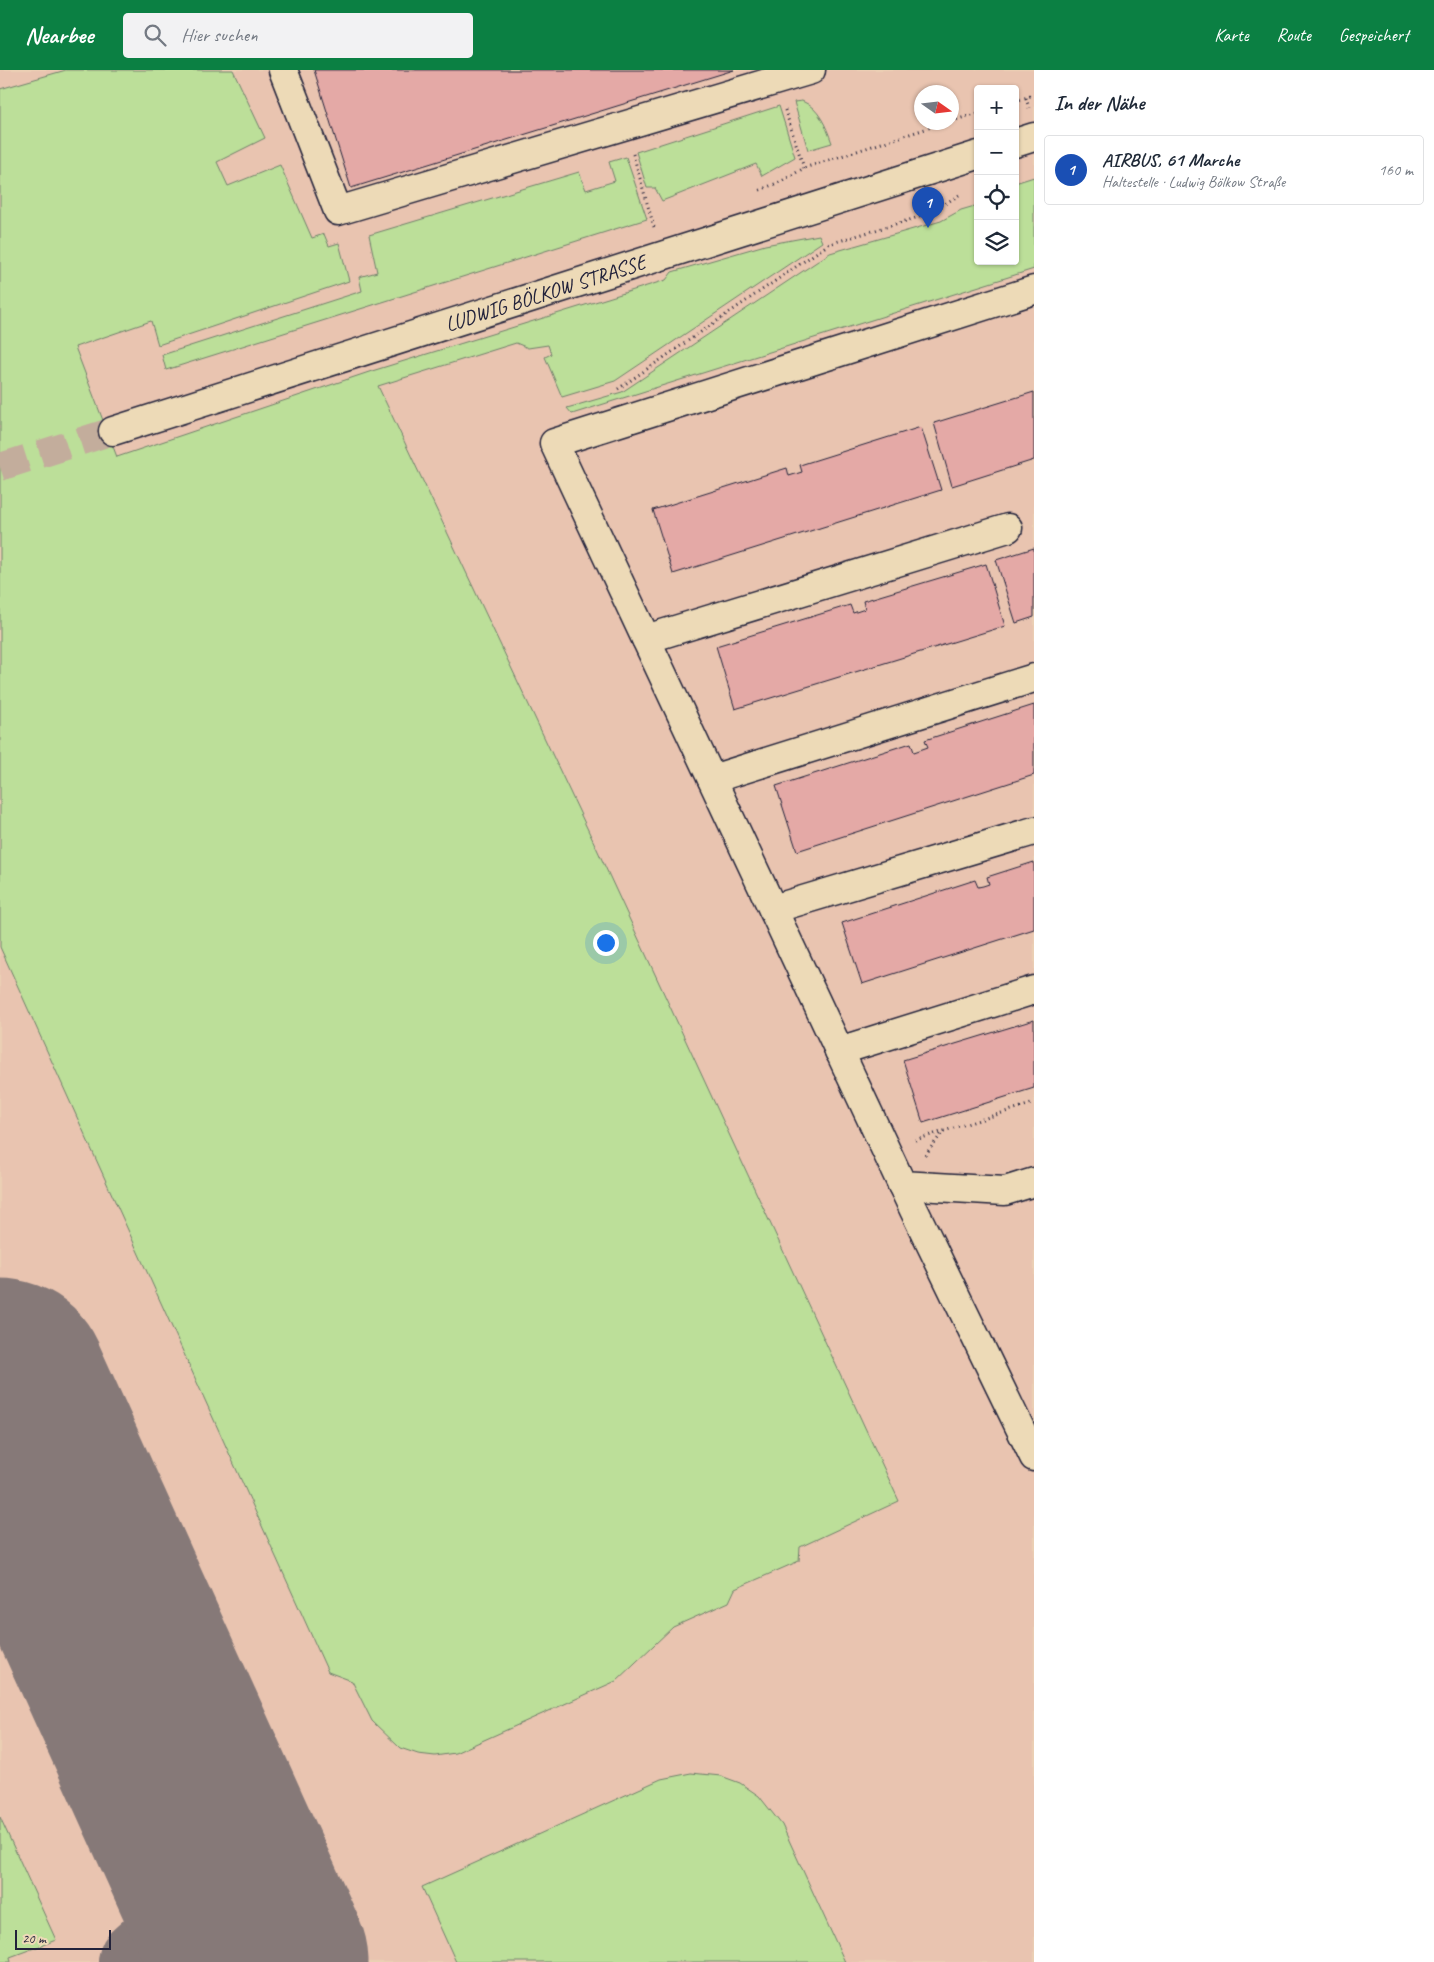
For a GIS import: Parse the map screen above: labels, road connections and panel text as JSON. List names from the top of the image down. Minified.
{"streets":{"street":["LUDWIG BÖLKOW STRASSE"]},"scale_bar":"20 m","north":"right","page":{"header":"Nearbee","search":"Hier suchen","nav":["Karte","Route","Gespeichert"],"heading":"In der Nähe","map_buttons":["+","−"],"list":[{"mark":"1","name":"AIRBUS, 61 Marche","note":"Haltestelle · Ludwig Bölkow Straße","value":"160 m"}],"pins":"1","scale":"20 m"}}
